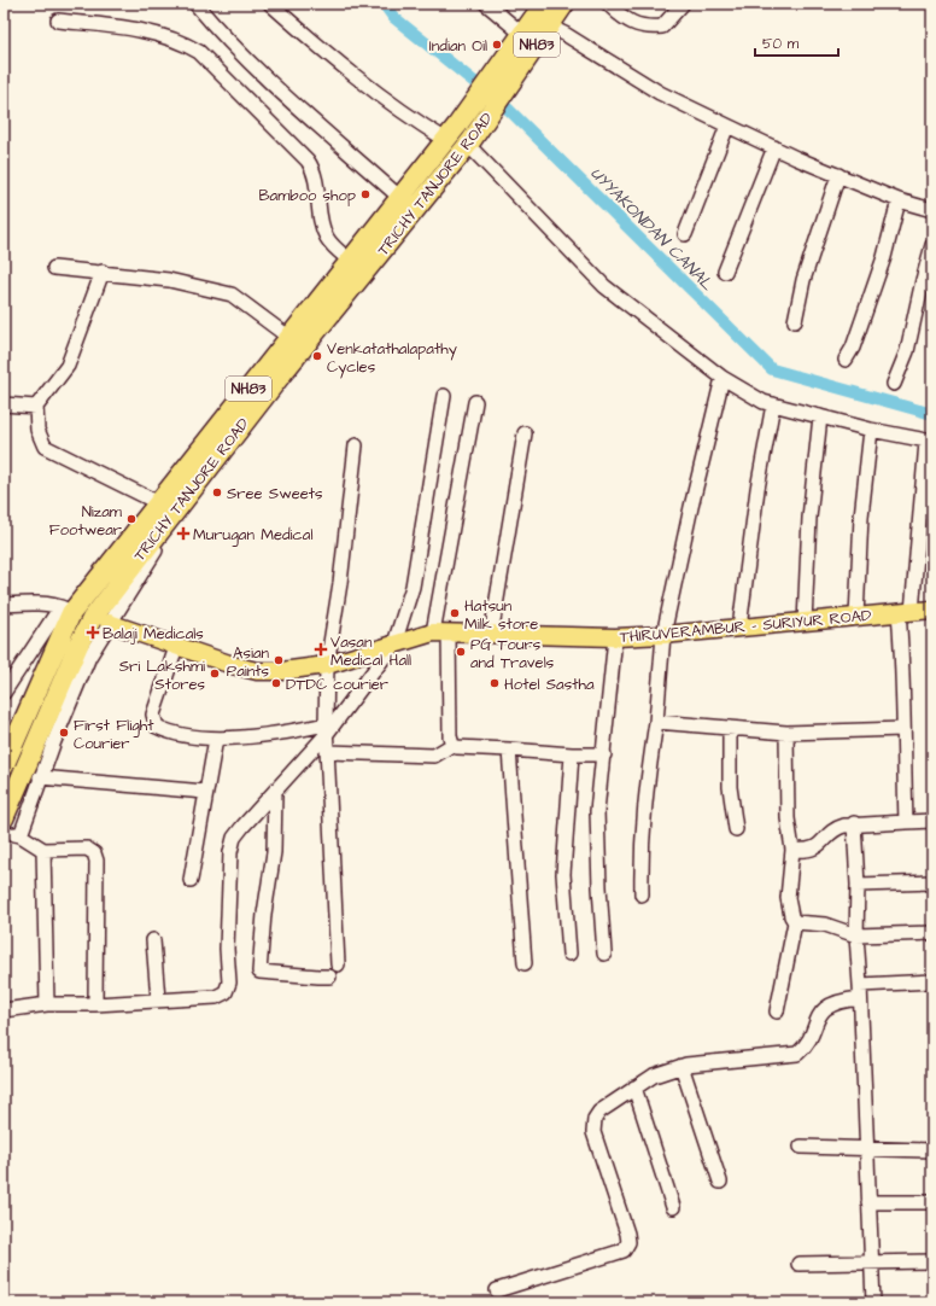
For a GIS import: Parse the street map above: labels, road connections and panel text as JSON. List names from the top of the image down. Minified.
{"streets":{"highway":["NH83","TRICHY TANJORE ROAD"],"main road":["THIRUVERAMBUR - SURIYUR ROAD"]},"water":["UYYAKONDAN CANAL"],"places":{"other":["Indian Oil","Bamboo shop","Venkatathalapathy Cycles","Sree Sweets","Nizam Footwear","Hatsun Milk store","PG Tours and Travels","Asian Paints","Sri Lakshmi Stores","DTDC courier","Hotel Sastha","First Flight Courier"],"health":["Murugan Medical","Balaji Medicals","Vasan Medical Hall"]},"scale_bar":"50 m"}
